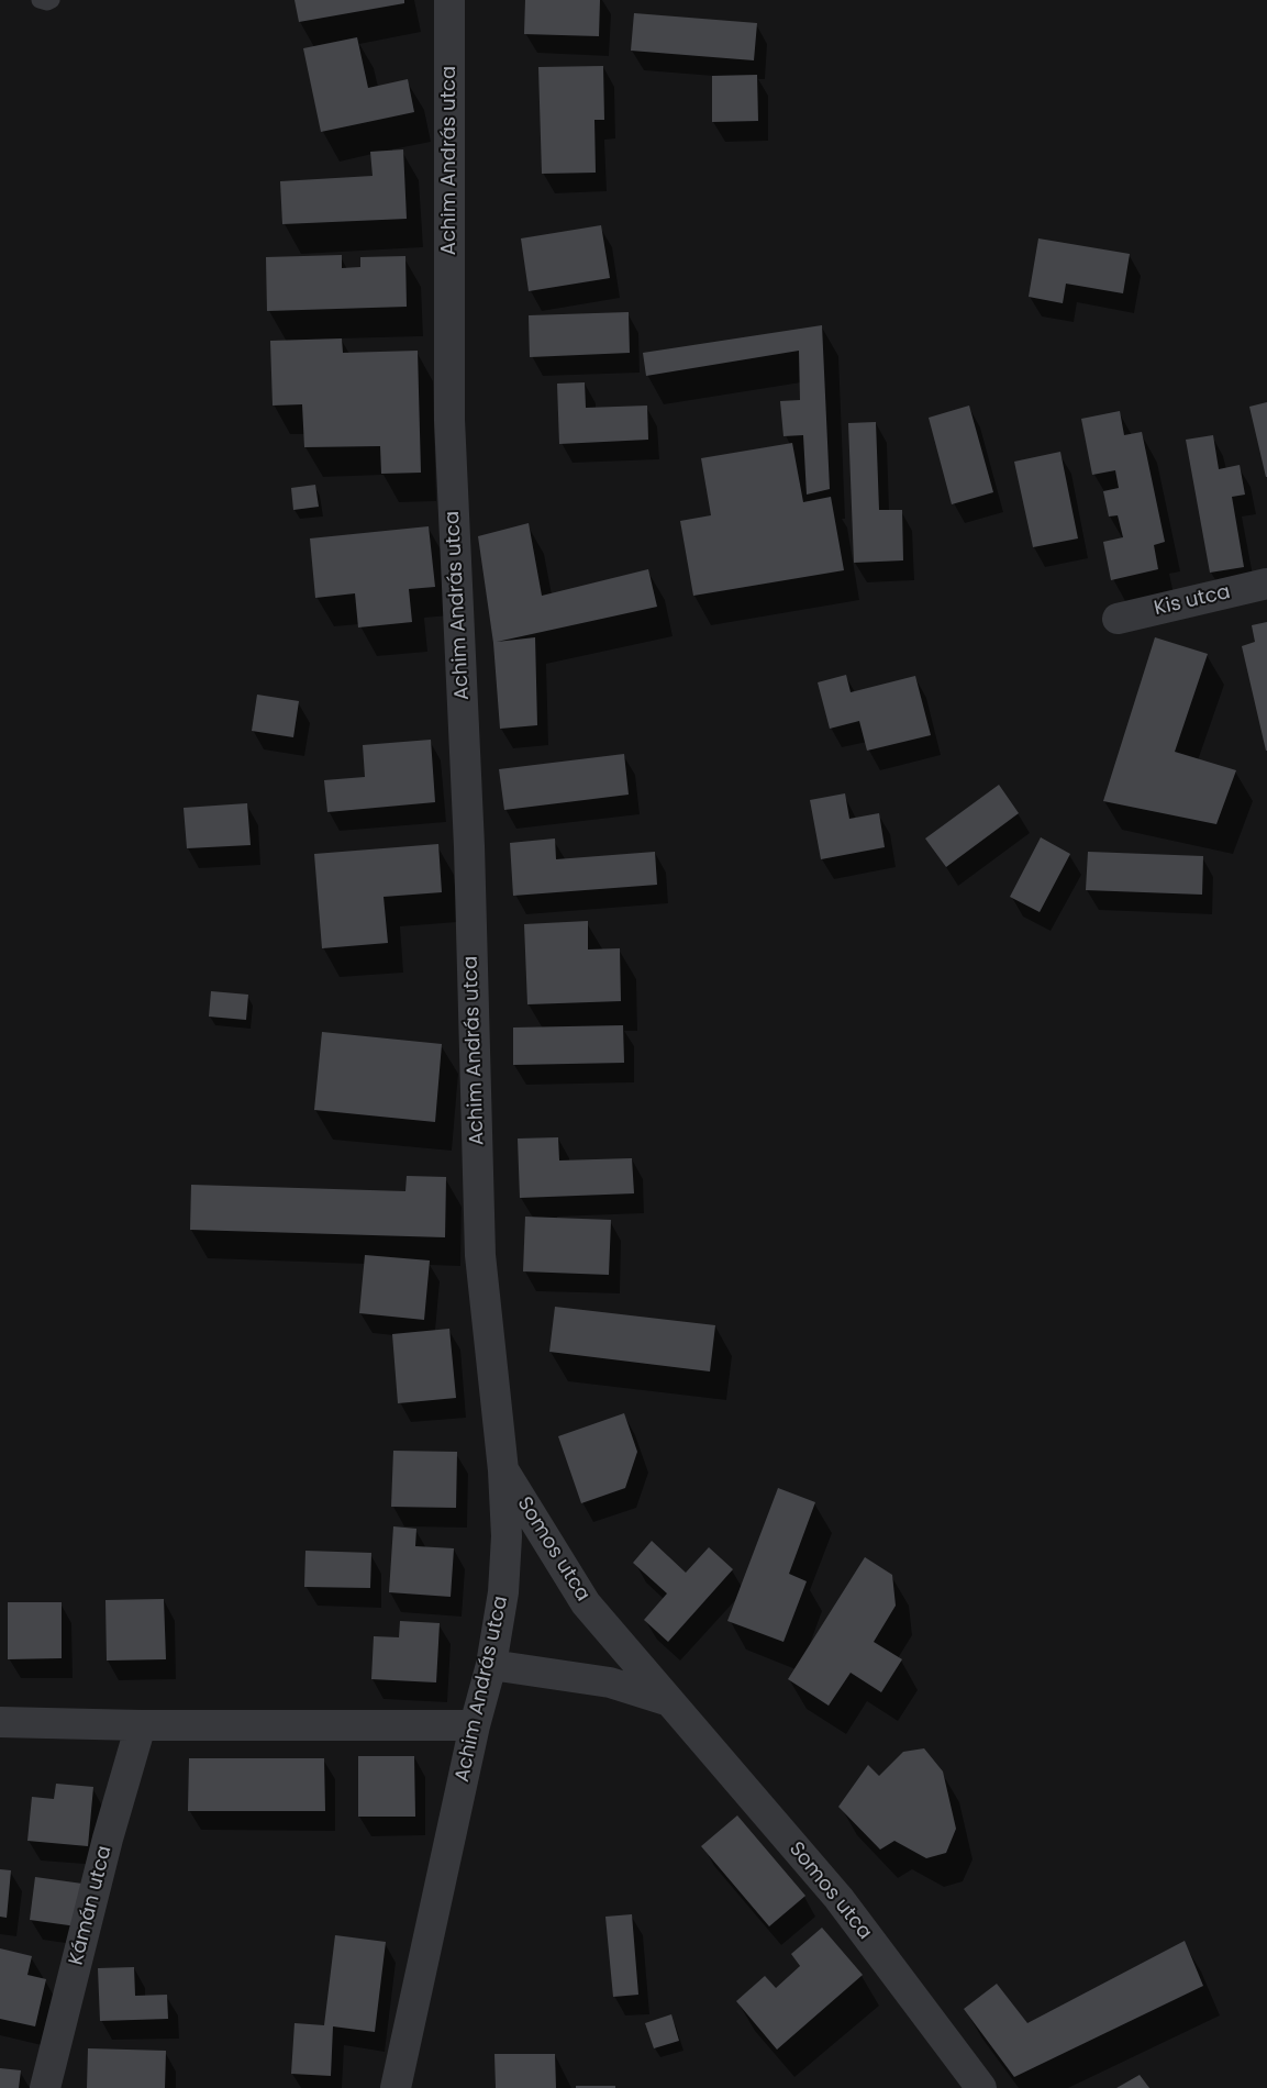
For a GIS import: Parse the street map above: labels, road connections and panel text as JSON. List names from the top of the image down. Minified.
{"streets":{"street":["Achim András utca","Kis utca","Somos utca","Kámán utca"]},"crossings":[["Achim András utca","Somos utca"]]}
